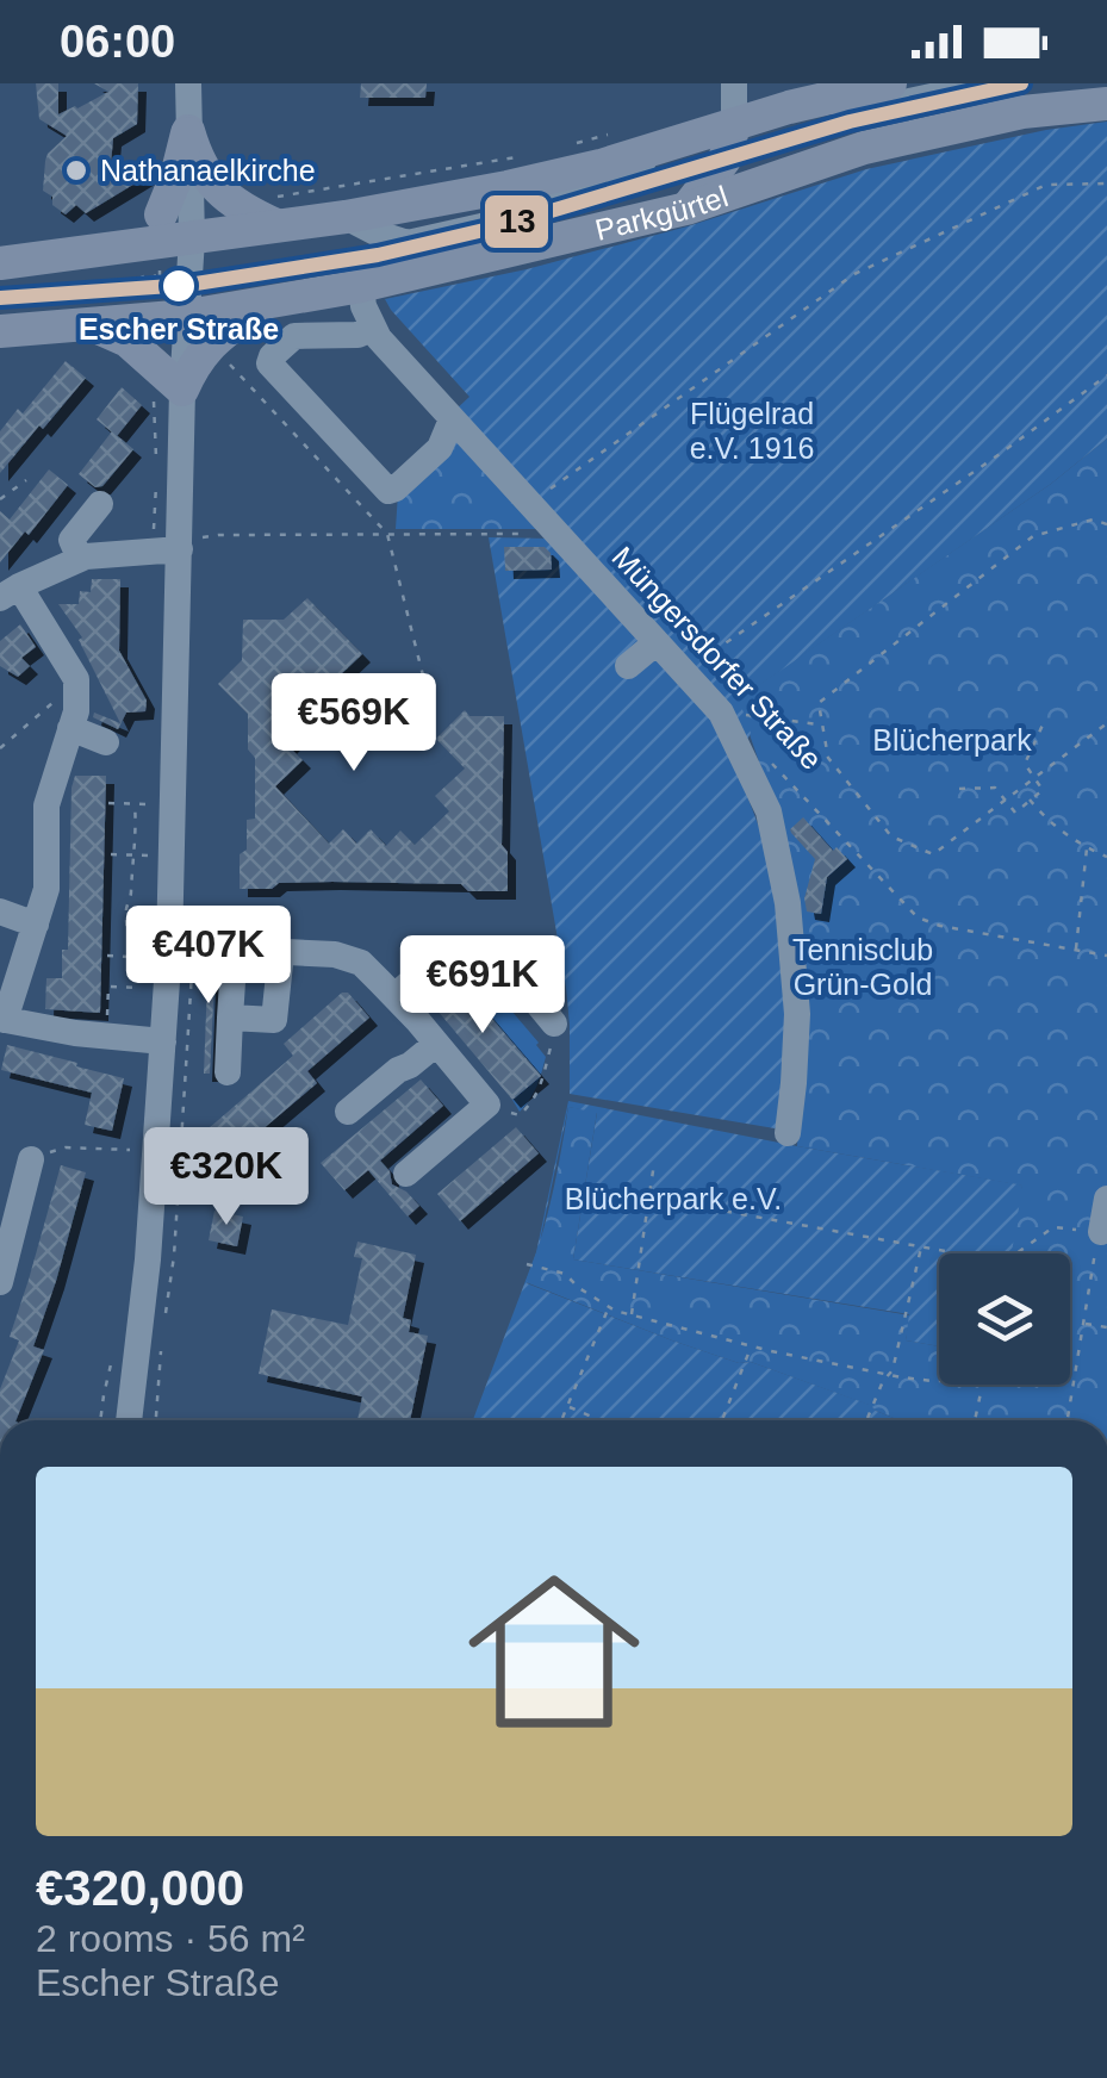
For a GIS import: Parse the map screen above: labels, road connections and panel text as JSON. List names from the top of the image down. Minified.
{"streets":{"main road":["Parkgürtel"],"street":["Müngersdorfer Straße"]},"crossings":[["Parkgürtel","Müngersdorfer Straße"]],"parks":["Flügelrad e.V. 1916","Blücherpark","Tennisclub Grün-Gold","Blücherpark e.V."],"places":["Nathanaelkirche","Escher Straße"],"lines":["transit line 13"],"page":{"status":"06:00","price":["€569K","€407K","€691K","€320K"],"list":[{"name":"€320,000","note":"2 rooms · 56 m² · Escher Straße"}]}}
